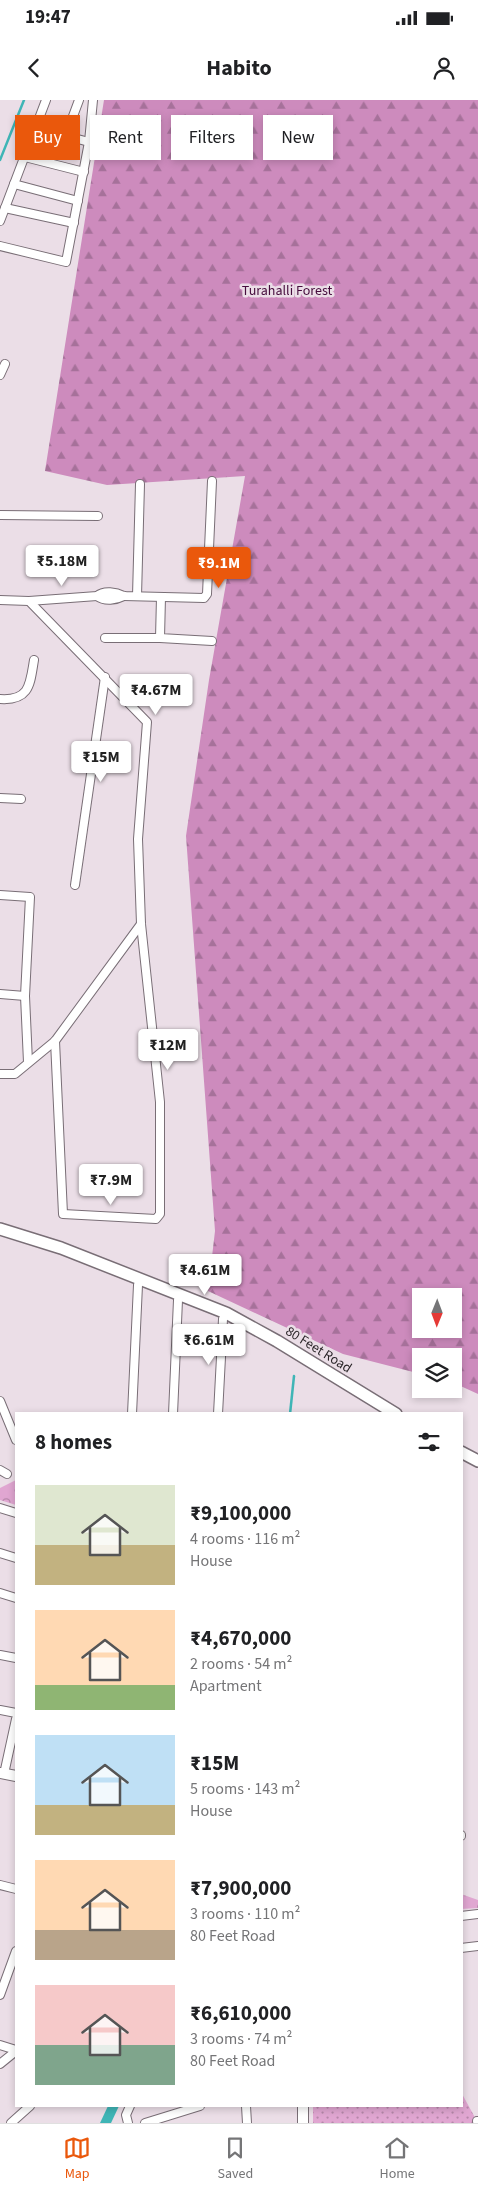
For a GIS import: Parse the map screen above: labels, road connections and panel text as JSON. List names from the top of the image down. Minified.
{"streets":{"main road":["80 Feet Road"]},"parks":["Turahalli Forest"],"north":"bottom","page":{"status":"19:47","header":"Habito","chip":["Buy","Rent","Filters","New"],"price":["₹5.18M","₹9.1M","₹4.67M","₹15M","₹12M","₹7.9M","₹4.61M","₹6.61M"],"heading":"8 homes","list":[{"name":"₹9,100,000","note":"4 rooms · 116 m² · House"},{"name":"₹4,670,000","note":"2 rooms · 54 m² · Apartment"},{"name":"₹15M","note":"5 rooms · 143 m² · House"},{"name":"₹7,900,000","note":"3 rooms · 110 m² · 80 Feet Road"},{"name":"₹6,610,000","note":"3 rooms · 74 m² · 80 Feet Road"}],"tabs":["Map","Saved","Home"]}}
